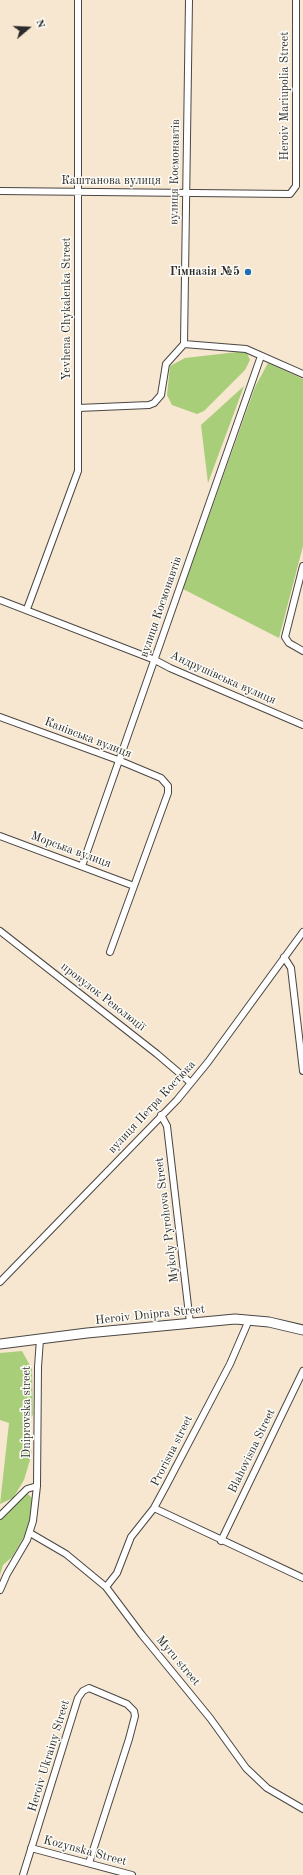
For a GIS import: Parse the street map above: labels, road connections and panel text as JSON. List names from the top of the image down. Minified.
{"streets":{"main road":["Heroiv Dnipra Street"],"street":["Heroiv Mariupolia Street","вулиця Космонавтів","Каштанова вулиця","Yevhena Chykalenka Street","Андрушівська вулиця","Канівська вулиця","Морська вулиця","провулок Революції","вулиця Петра Костюка","Mykoly Pyrohova Street","Dniprovska street","Prorisna street","Blahovisna Street","Myru street","Heroiv Ukrainy Street","Kozynska Street"]},"crossings":[["Heroiv Mariupolia Street","Каштанова вулиця"],["вулиця Космонавтів","Каштанова вулиця"],["вулиця Космонавтів","Андрушівська вулиця"],["вулиця Космонавтів","Канівська вулиця"],["вулиця Космонавтів","Морська вулиця"],["Каштанова вулиця","Yevhena Chykalenka Street"],["Yevhena Chykalenka Street","Андрушівська вулиця"],["Канівська вулиця","Морська вулиця"],["провулок Революції","вулиця Петра Костюка"],["вулиця Петра Костюка","Mykoly Pyrohova Street"],["Mykoly Pyrohova Street","Heroiv Dnipra Street"],["Heroiv Dnipra Street","Dniprovska street"],["Heroiv Dnipra Street","Prorisna street"],["Dniprovska street","Myru street"],["Prorisna street","Myru street"],["Heroiv Ukrainy Street","Kozynska Street"]],"places":["Гімназія №5"],"north":"right"}
